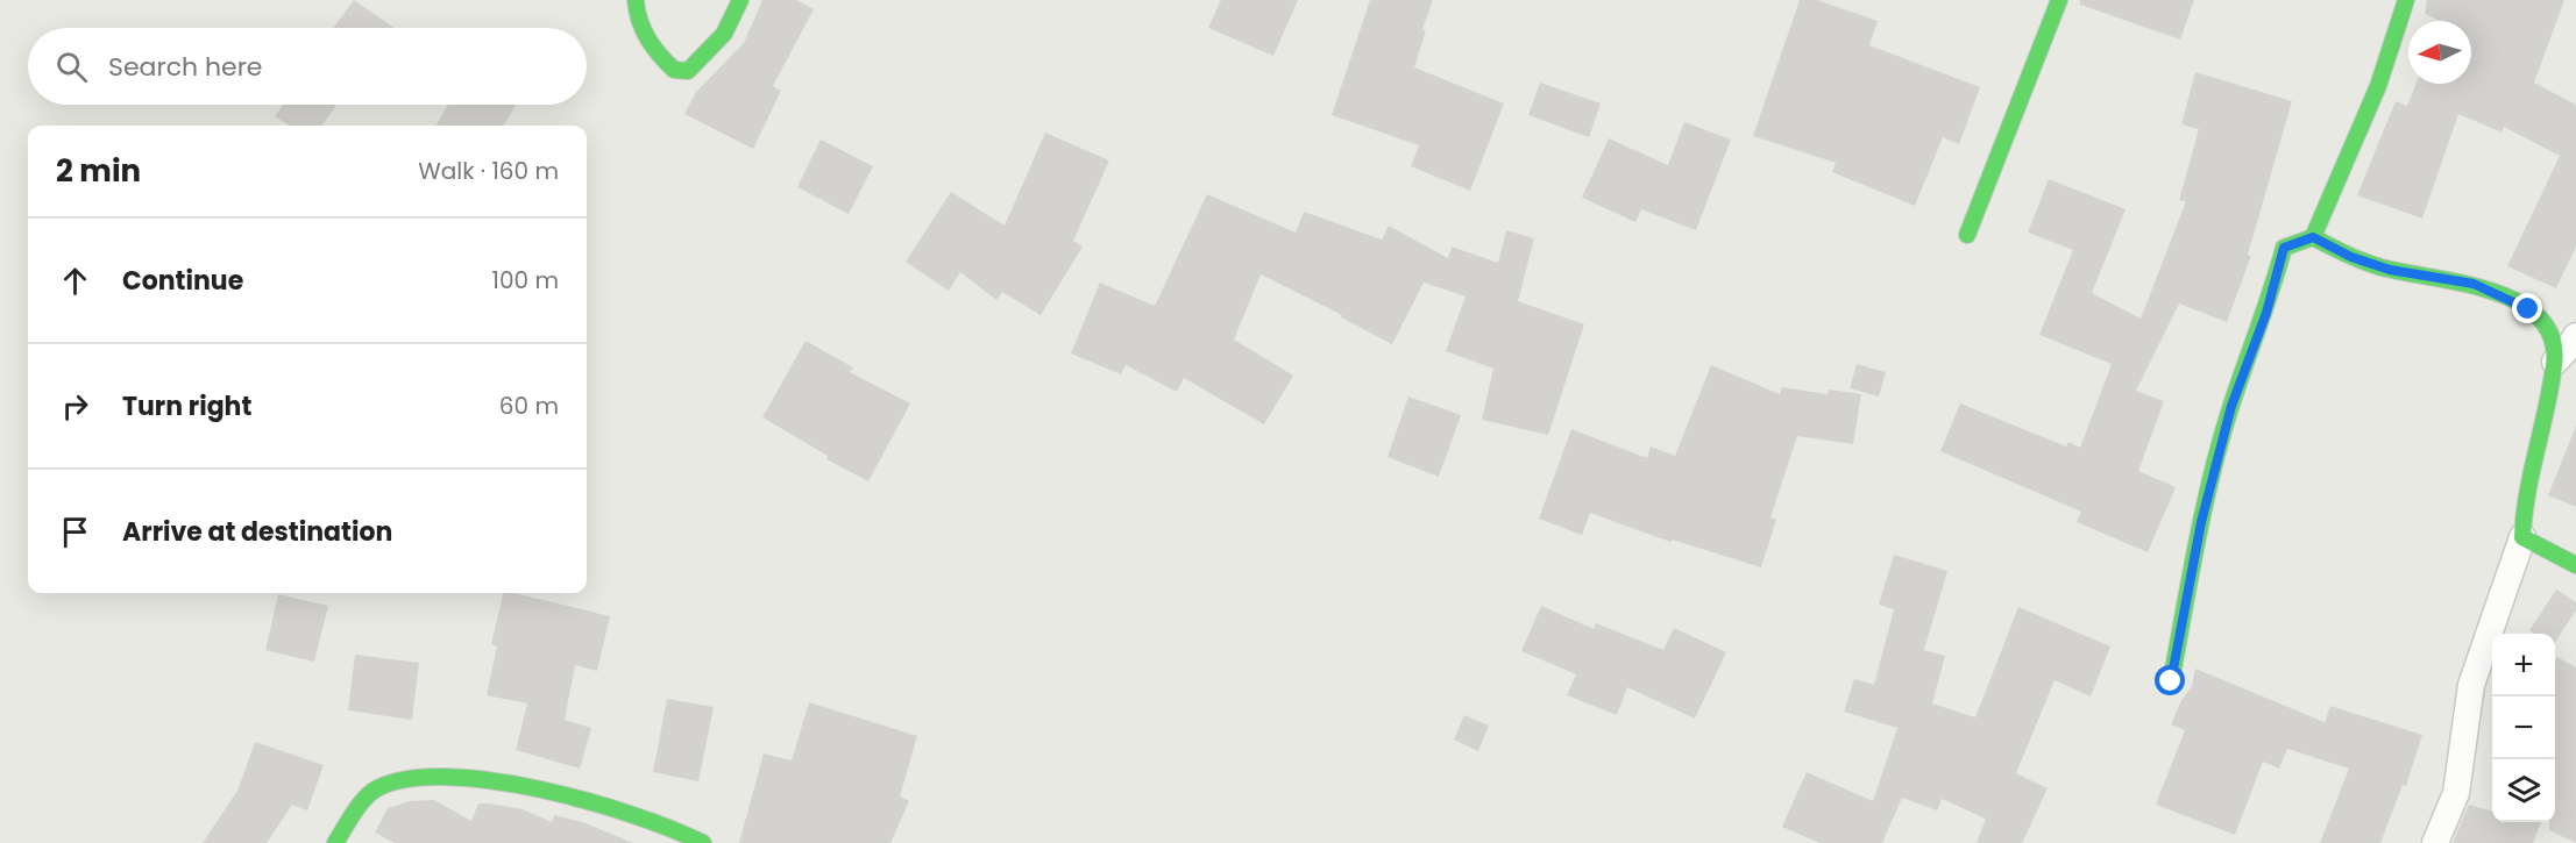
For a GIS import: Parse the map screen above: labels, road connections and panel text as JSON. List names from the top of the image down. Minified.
{"north":"left","page":{"search":"Search here","heading":["2 min","Walk · 160 m"],"list":[["Continue","100 m"],["Turn right","60 m"],"Arrive at destination"],"map_buttons":["+","−"]}}
